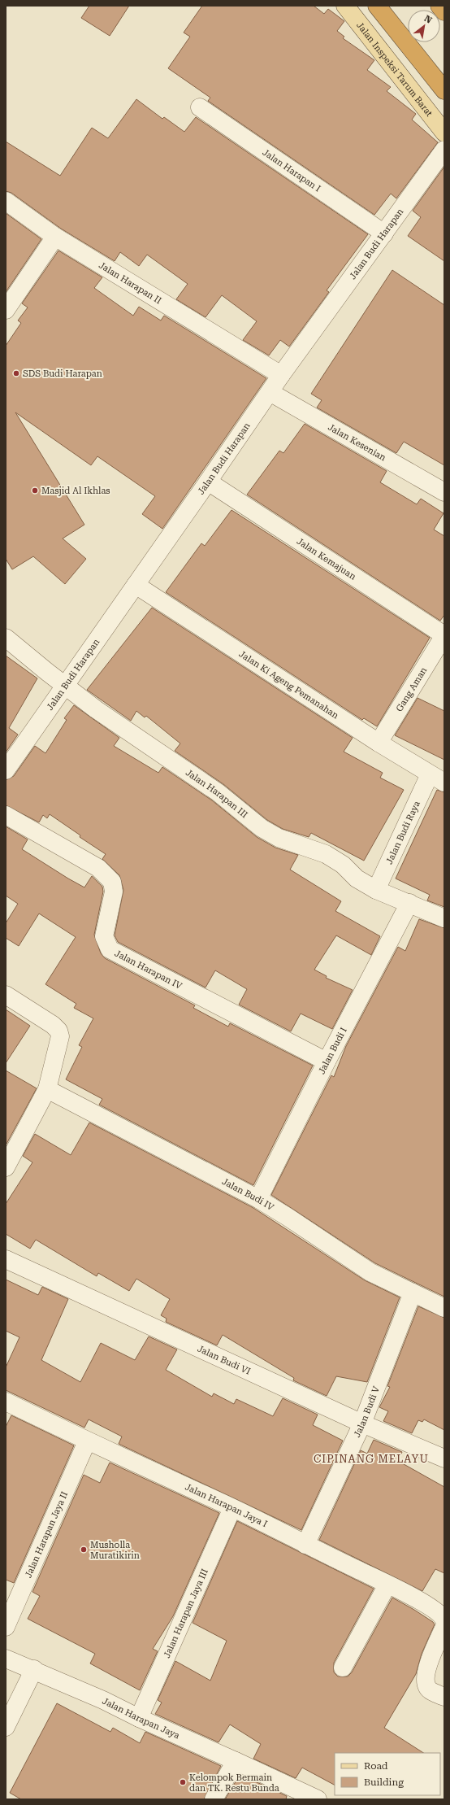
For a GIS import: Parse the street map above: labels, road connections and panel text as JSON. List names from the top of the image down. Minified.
{"streets":{"main road":["Jalan Inspeksi Tarum Barat"],"street":["Jalan Harapan I","Jalan Budi Harapan","Jalan Harapan II","Jalan Kesenian","Jalan Kemajuan","Jalan Ki Ageng Pemanahan","Gang Aman","Jalan Harapan III","Jalan Budi Raya","Jalan Harapan IV","Jalan Budi I","Jalan Budi IV","Jalan Budi VI","Jalan Budi V","Jalan Harapan Jaya I","Jalan Harapan Jaya II","Jalan Harapan Jaya III","Jalan Harapan Jaya"]},"crossings":[["Jalan Harapan I","Jalan Budi Harapan"],["Jalan Budi Harapan","Jalan Harapan II"],["Jalan Budi Harapan","Jalan Kesenian"],["Jalan Budi Harapan","Jalan Kemajuan"],["Jalan Budi Harapan","Jalan Ki Ageng Pemanahan"],["Jalan Budi Harapan","Jalan Harapan III"],["Jalan Kemajuan","Gang Aman"],["Jalan Ki Ageng Pemanahan","Gang Aman"],["Jalan Ki Ageng Pemanahan","Jalan Budi Raya"],["Jalan Harapan III","Jalan Budi Raya"],["Jalan Harapan III","Jalan Budi I"],["Jalan Harapan IV","Jalan Budi I"],["Jalan Budi I","Jalan Budi IV"],["Jalan Budi IV","Jalan Budi V"],["Jalan Budi VI","Jalan Budi V"],["Jalan Budi V","Jalan Harapan Jaya I"],["Jalan Harapan Jaya I","Jalan Harapan Jaya II"],["Jalan Harapan Jaya I","Jalan Harapan Jaya III"],["Jalan Harapan Jaya III","Jalan Harapan Jaya"]],"districts":["CIPINANG MELAYU"],"places":["SDS Budi Harapan","Masjid Al Ikhlas","Musholla Muratikirin","Kelompok Bermain dan TK. Restu Bunda"],"legend":["Road","Building"],"north":"top right"}
